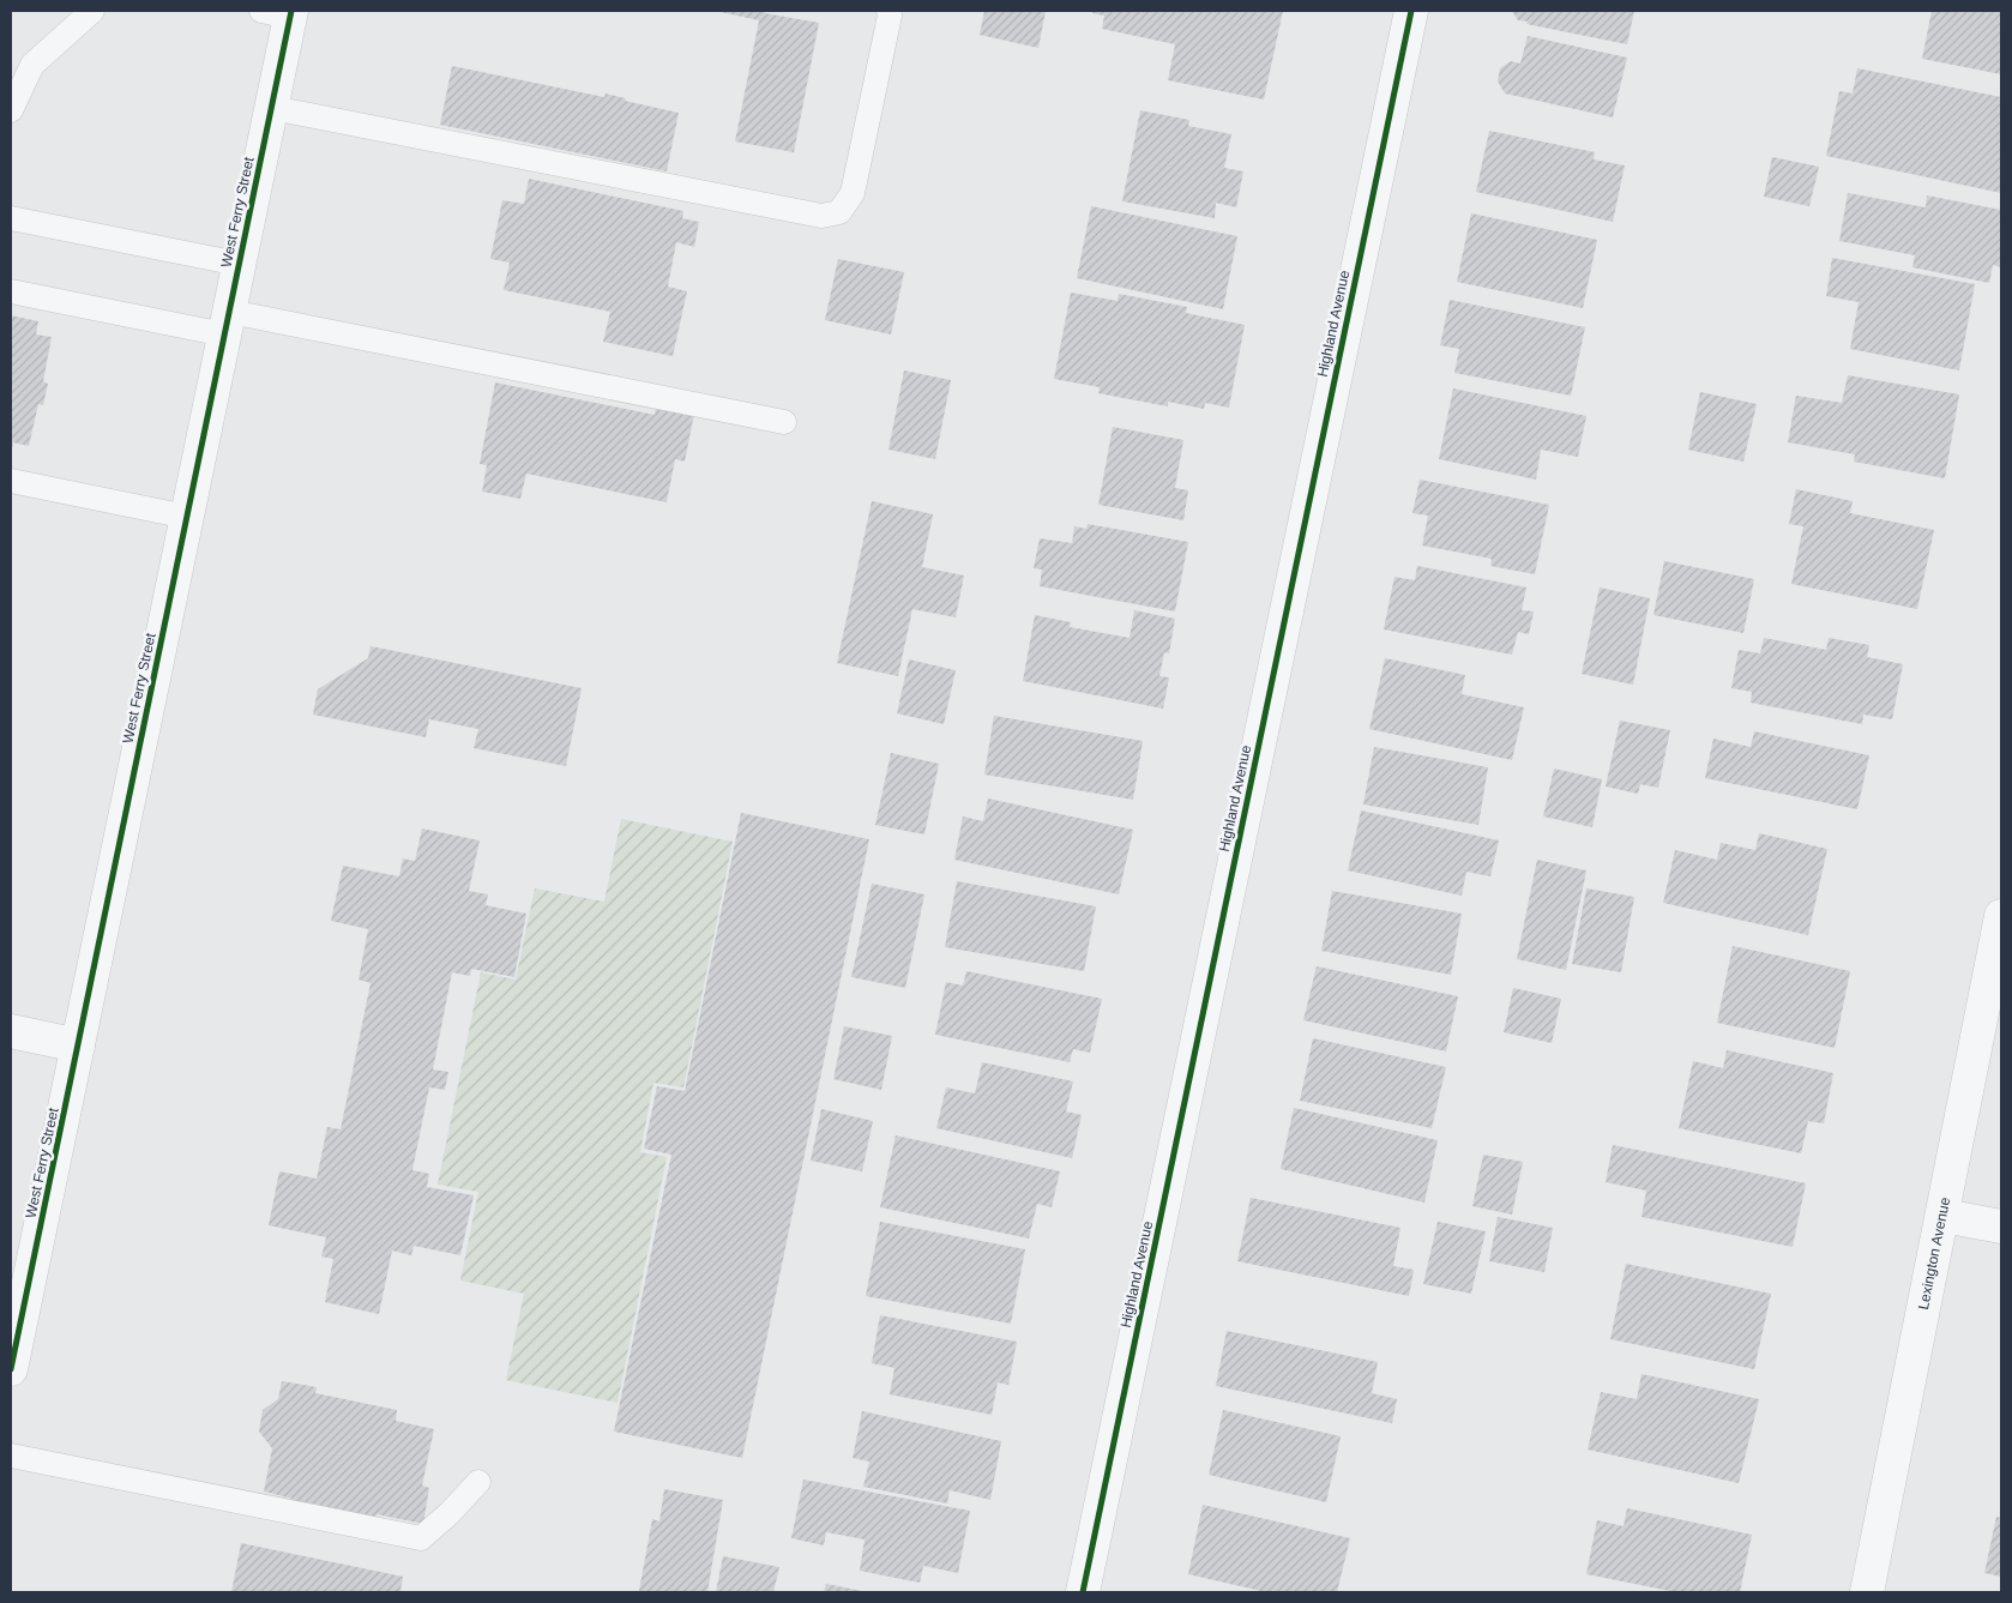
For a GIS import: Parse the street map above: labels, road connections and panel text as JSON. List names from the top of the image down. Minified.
{"streets":{"street":["West Ferry Street","Highland Avenue","Lexington Avenue"]}}
